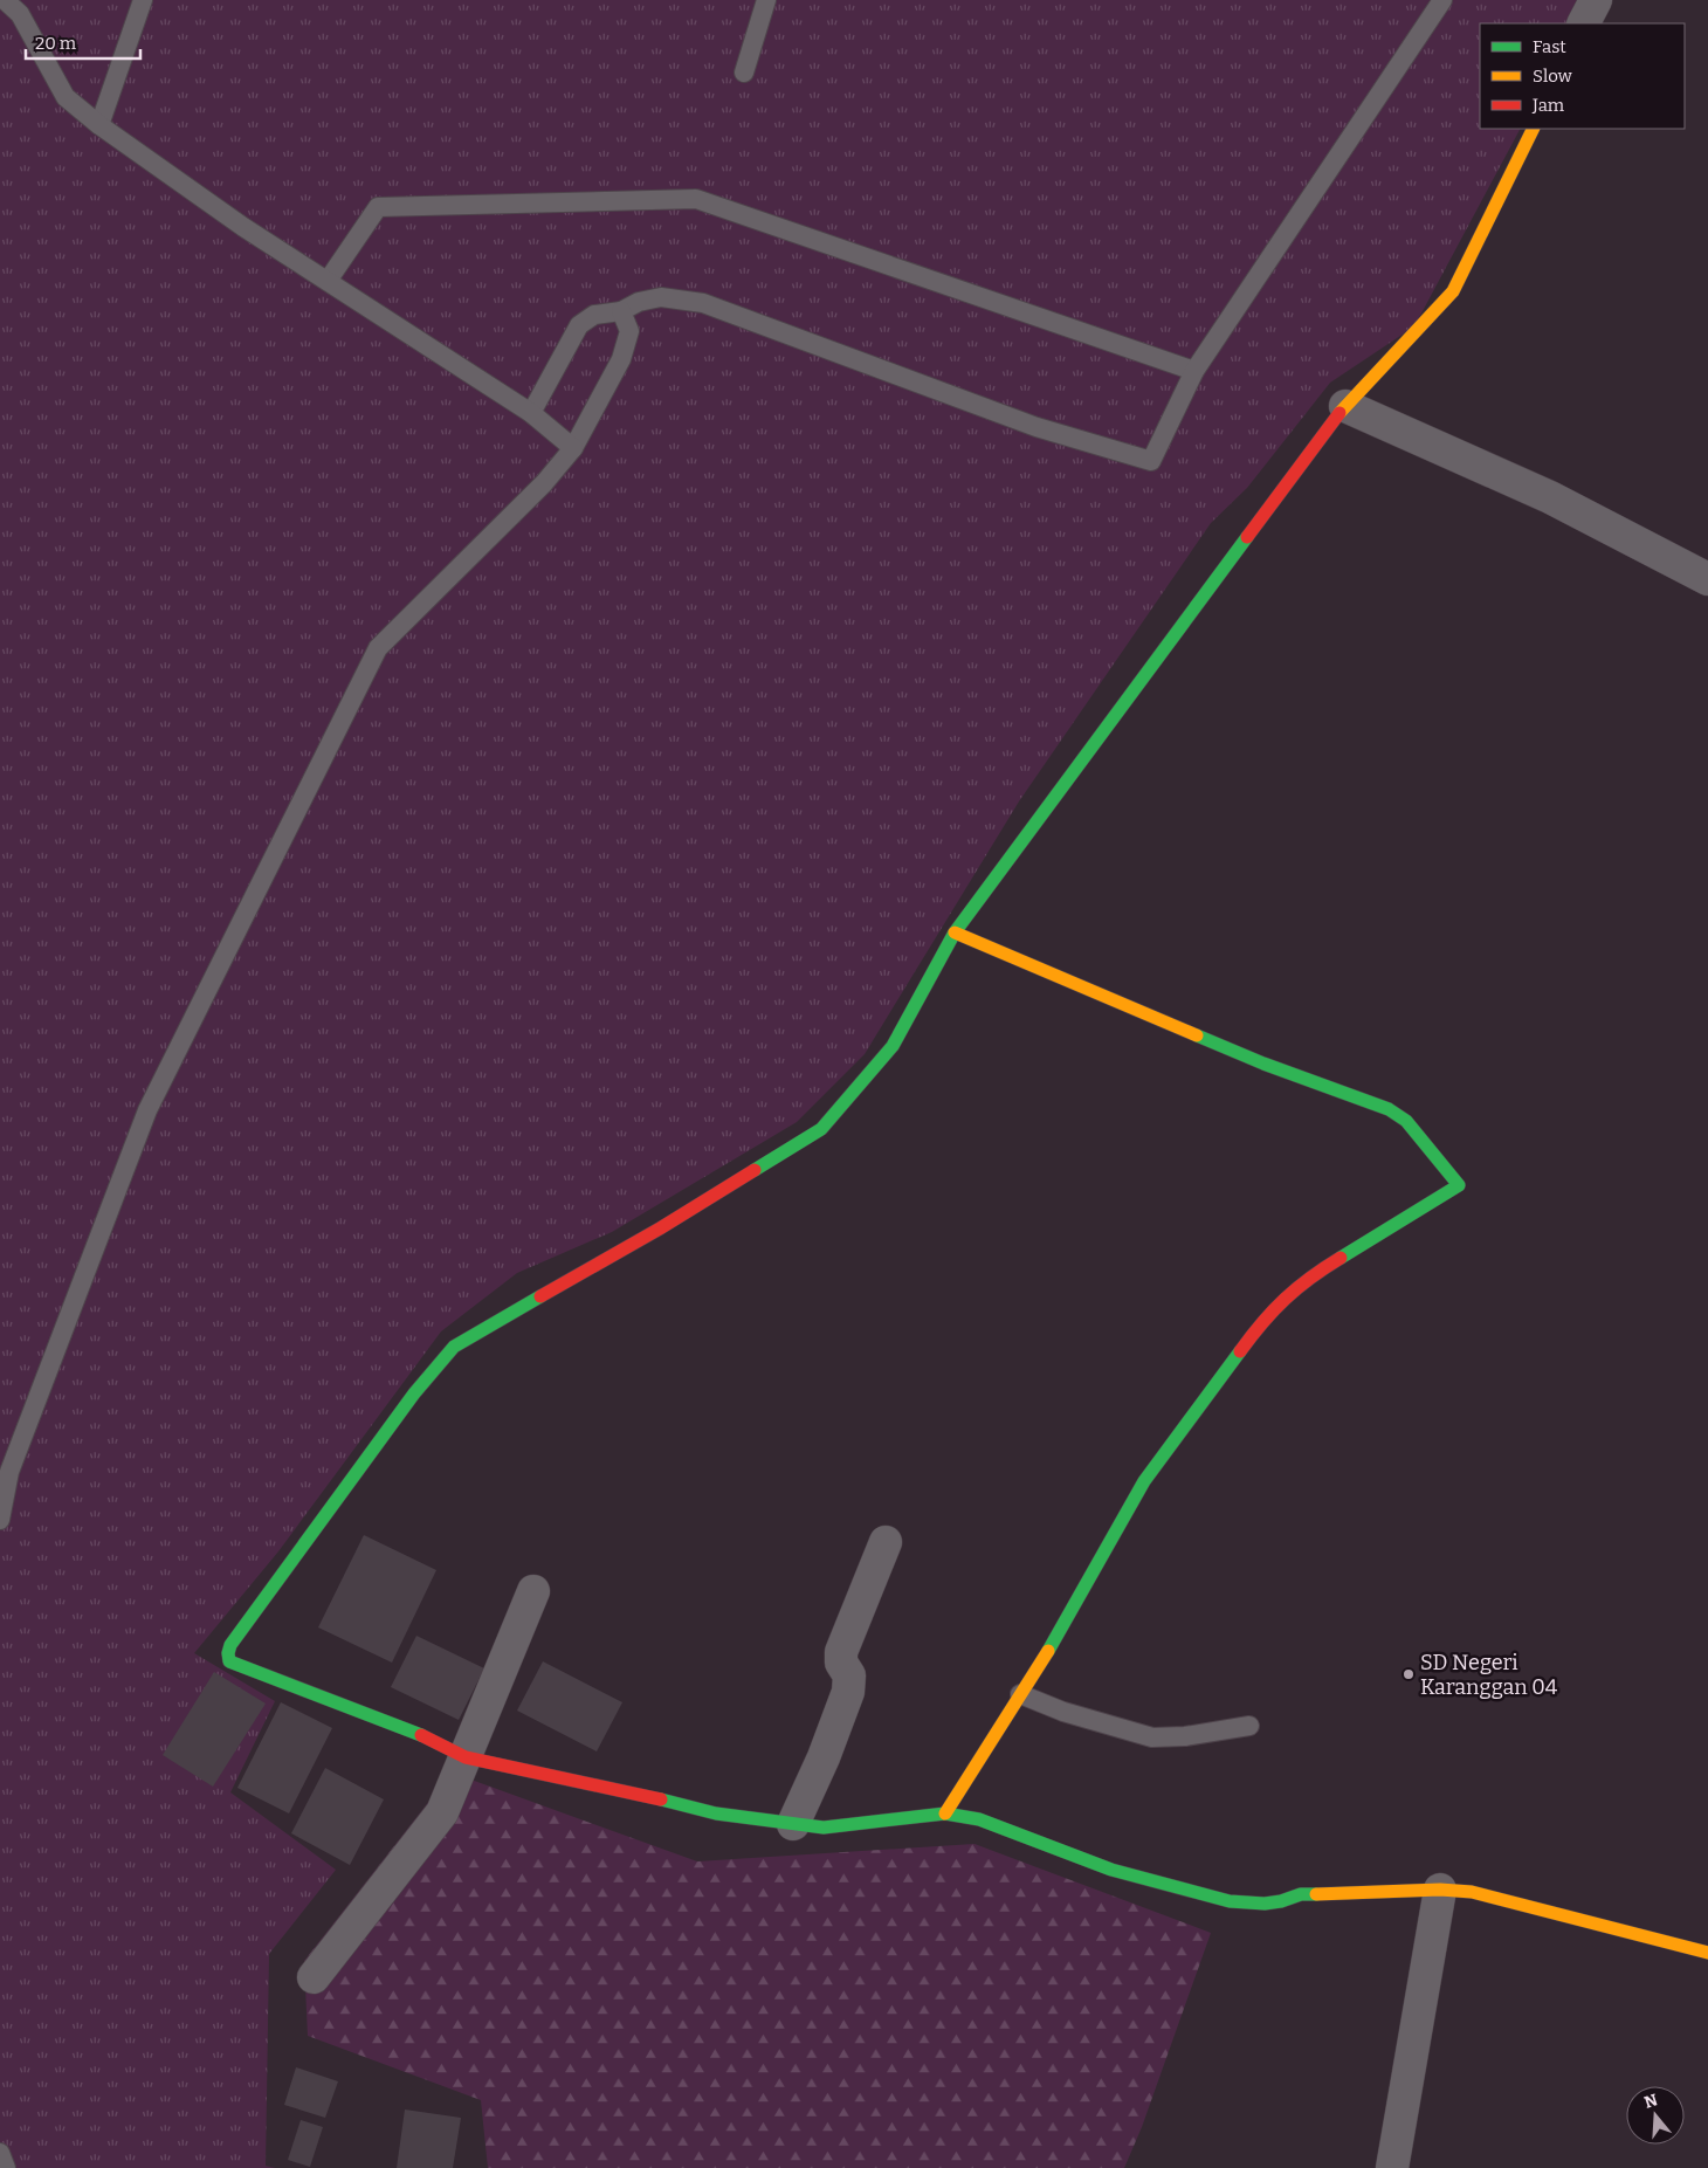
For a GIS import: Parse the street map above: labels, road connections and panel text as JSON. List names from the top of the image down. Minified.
{"places":["SD Negeri Karanggan 04"],"legend":["Fast","Slow","Jam"],"scale_bar":"20 m","north":"top"}
